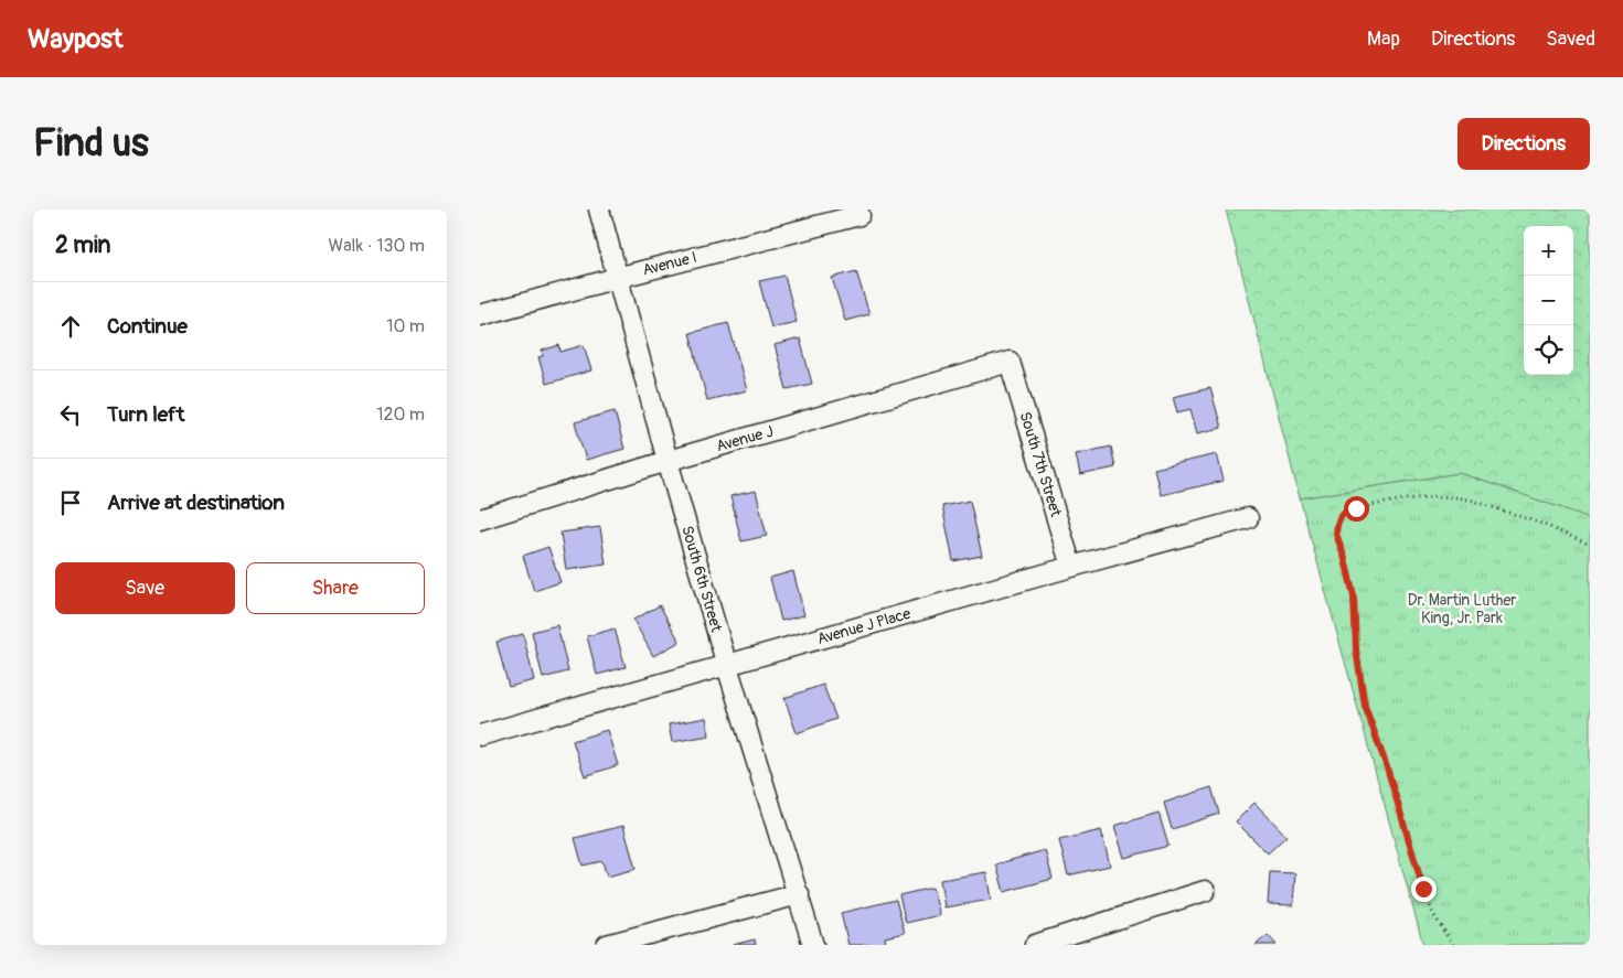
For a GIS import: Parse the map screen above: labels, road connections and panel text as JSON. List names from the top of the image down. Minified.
{"streets":{"street":["Avenue I","Avenue J","South 7th Street","South 6th Street","Avenue J Place"]},"crossings":[["Avenue I","South 6th Street"],["Avenue J","South 7th Street"],["Avenue J","South 6th Street"],["South 7th Street","Avenue J Place"],["South 6th Street","Avenue J Place"]],"parks":["Dr. Martin Luther King, Jr. Park"],"page":{"header":"Waypost","nav":["Map","Directions","Saved"],"buttons":["Directions",["Save","Share"]],"title":"Find us","heading":["2 min","Walk · 130 m"],"map_buttons":["+","−"],"list":[["Continue","10 m"],["Turn left","120 m"],"Arrive at destination"]}}
